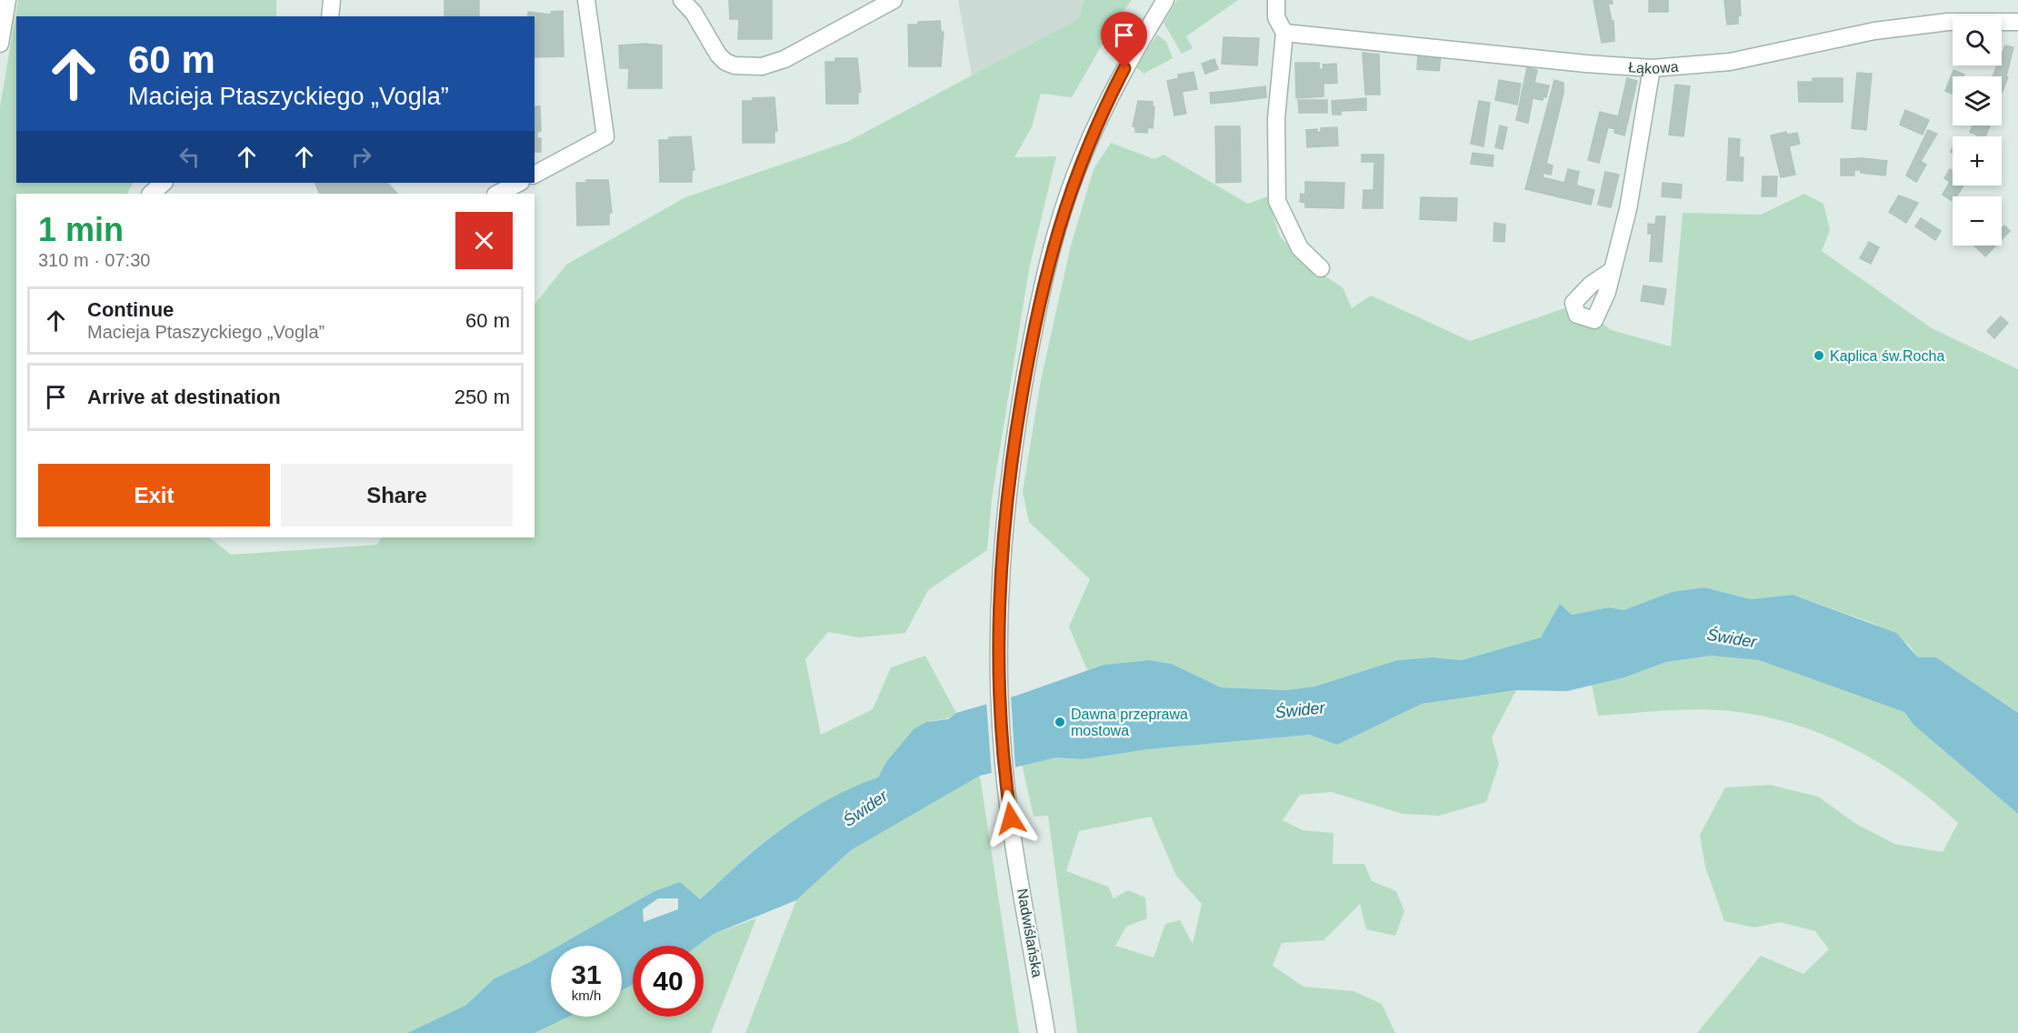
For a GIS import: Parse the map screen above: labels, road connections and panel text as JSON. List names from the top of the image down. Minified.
{"streets":{"street":["Łąkowa","Nadwiślańska"]},"water":["Świder"],"places":["Kaplica św.Rocha","Dawna przeprawa mostowa"],"page":{"map_buttons":["+","−"],"turn":["60 m","Macieja Ptaszyckiego „Vogla”"],"heading":["1 min","310 m · 07:30"],"list":[{"name":"Continue","note":"Macieja Ptaszyckiego „Vogla”","value":"60 m"},{"name":"Arrive at destination","value":"250 m"}],"buttons":["Exit","Share"],"speed":"31 km/h","limit":"40"}}
